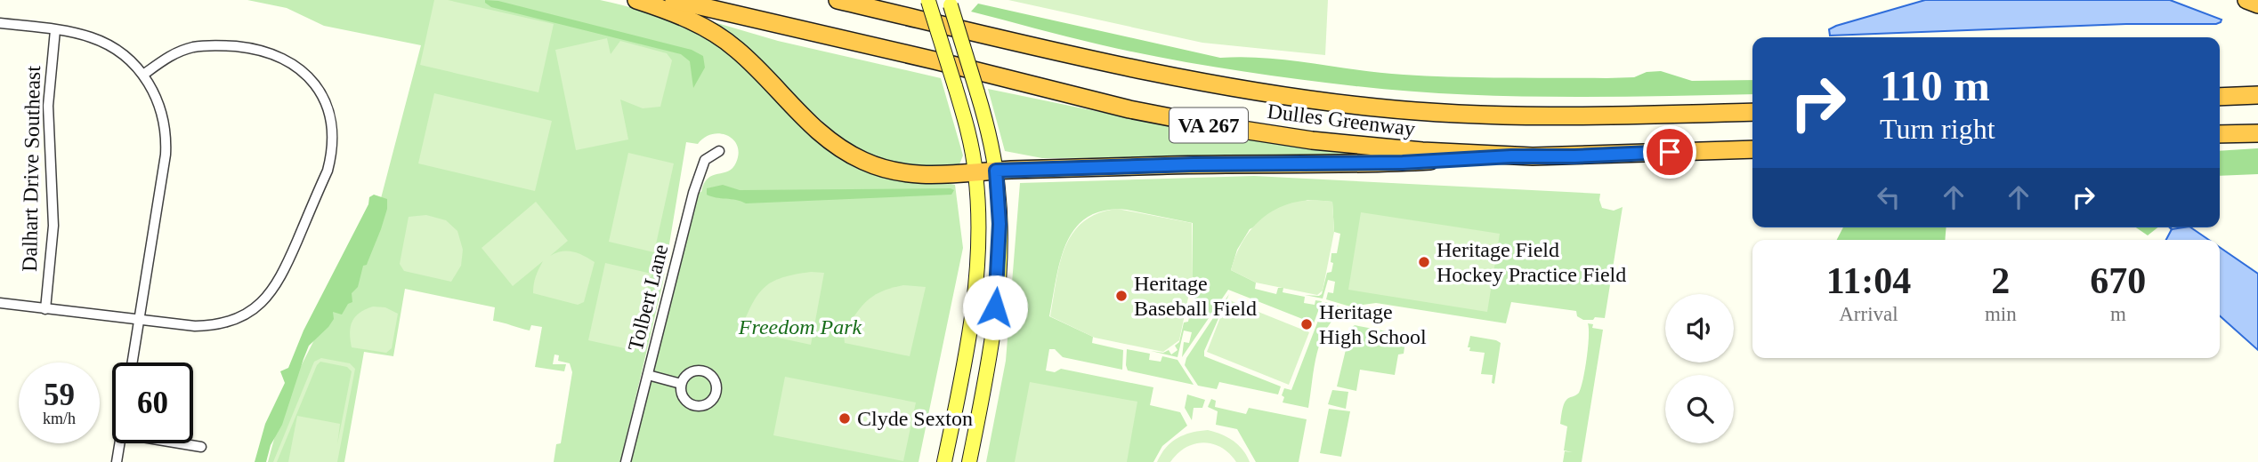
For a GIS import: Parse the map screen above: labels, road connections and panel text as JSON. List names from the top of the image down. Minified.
{"streets":{"highway":["Dulles Greenway","VA 267"],"street":["Dalhart Drive Southeast","Tolbert Lane"]},"parks":["Freedom Park"],"places":["Heritage Field Hockey Practice Field","Heritage Baseball Field","Heritage High School","Clyde Sexton"],"page":{"turn":["110 m","Turn right"],"eta":["11:04","Arrival","2","min","670","m"],"speed":"59 km/h","limit":"60"}}
